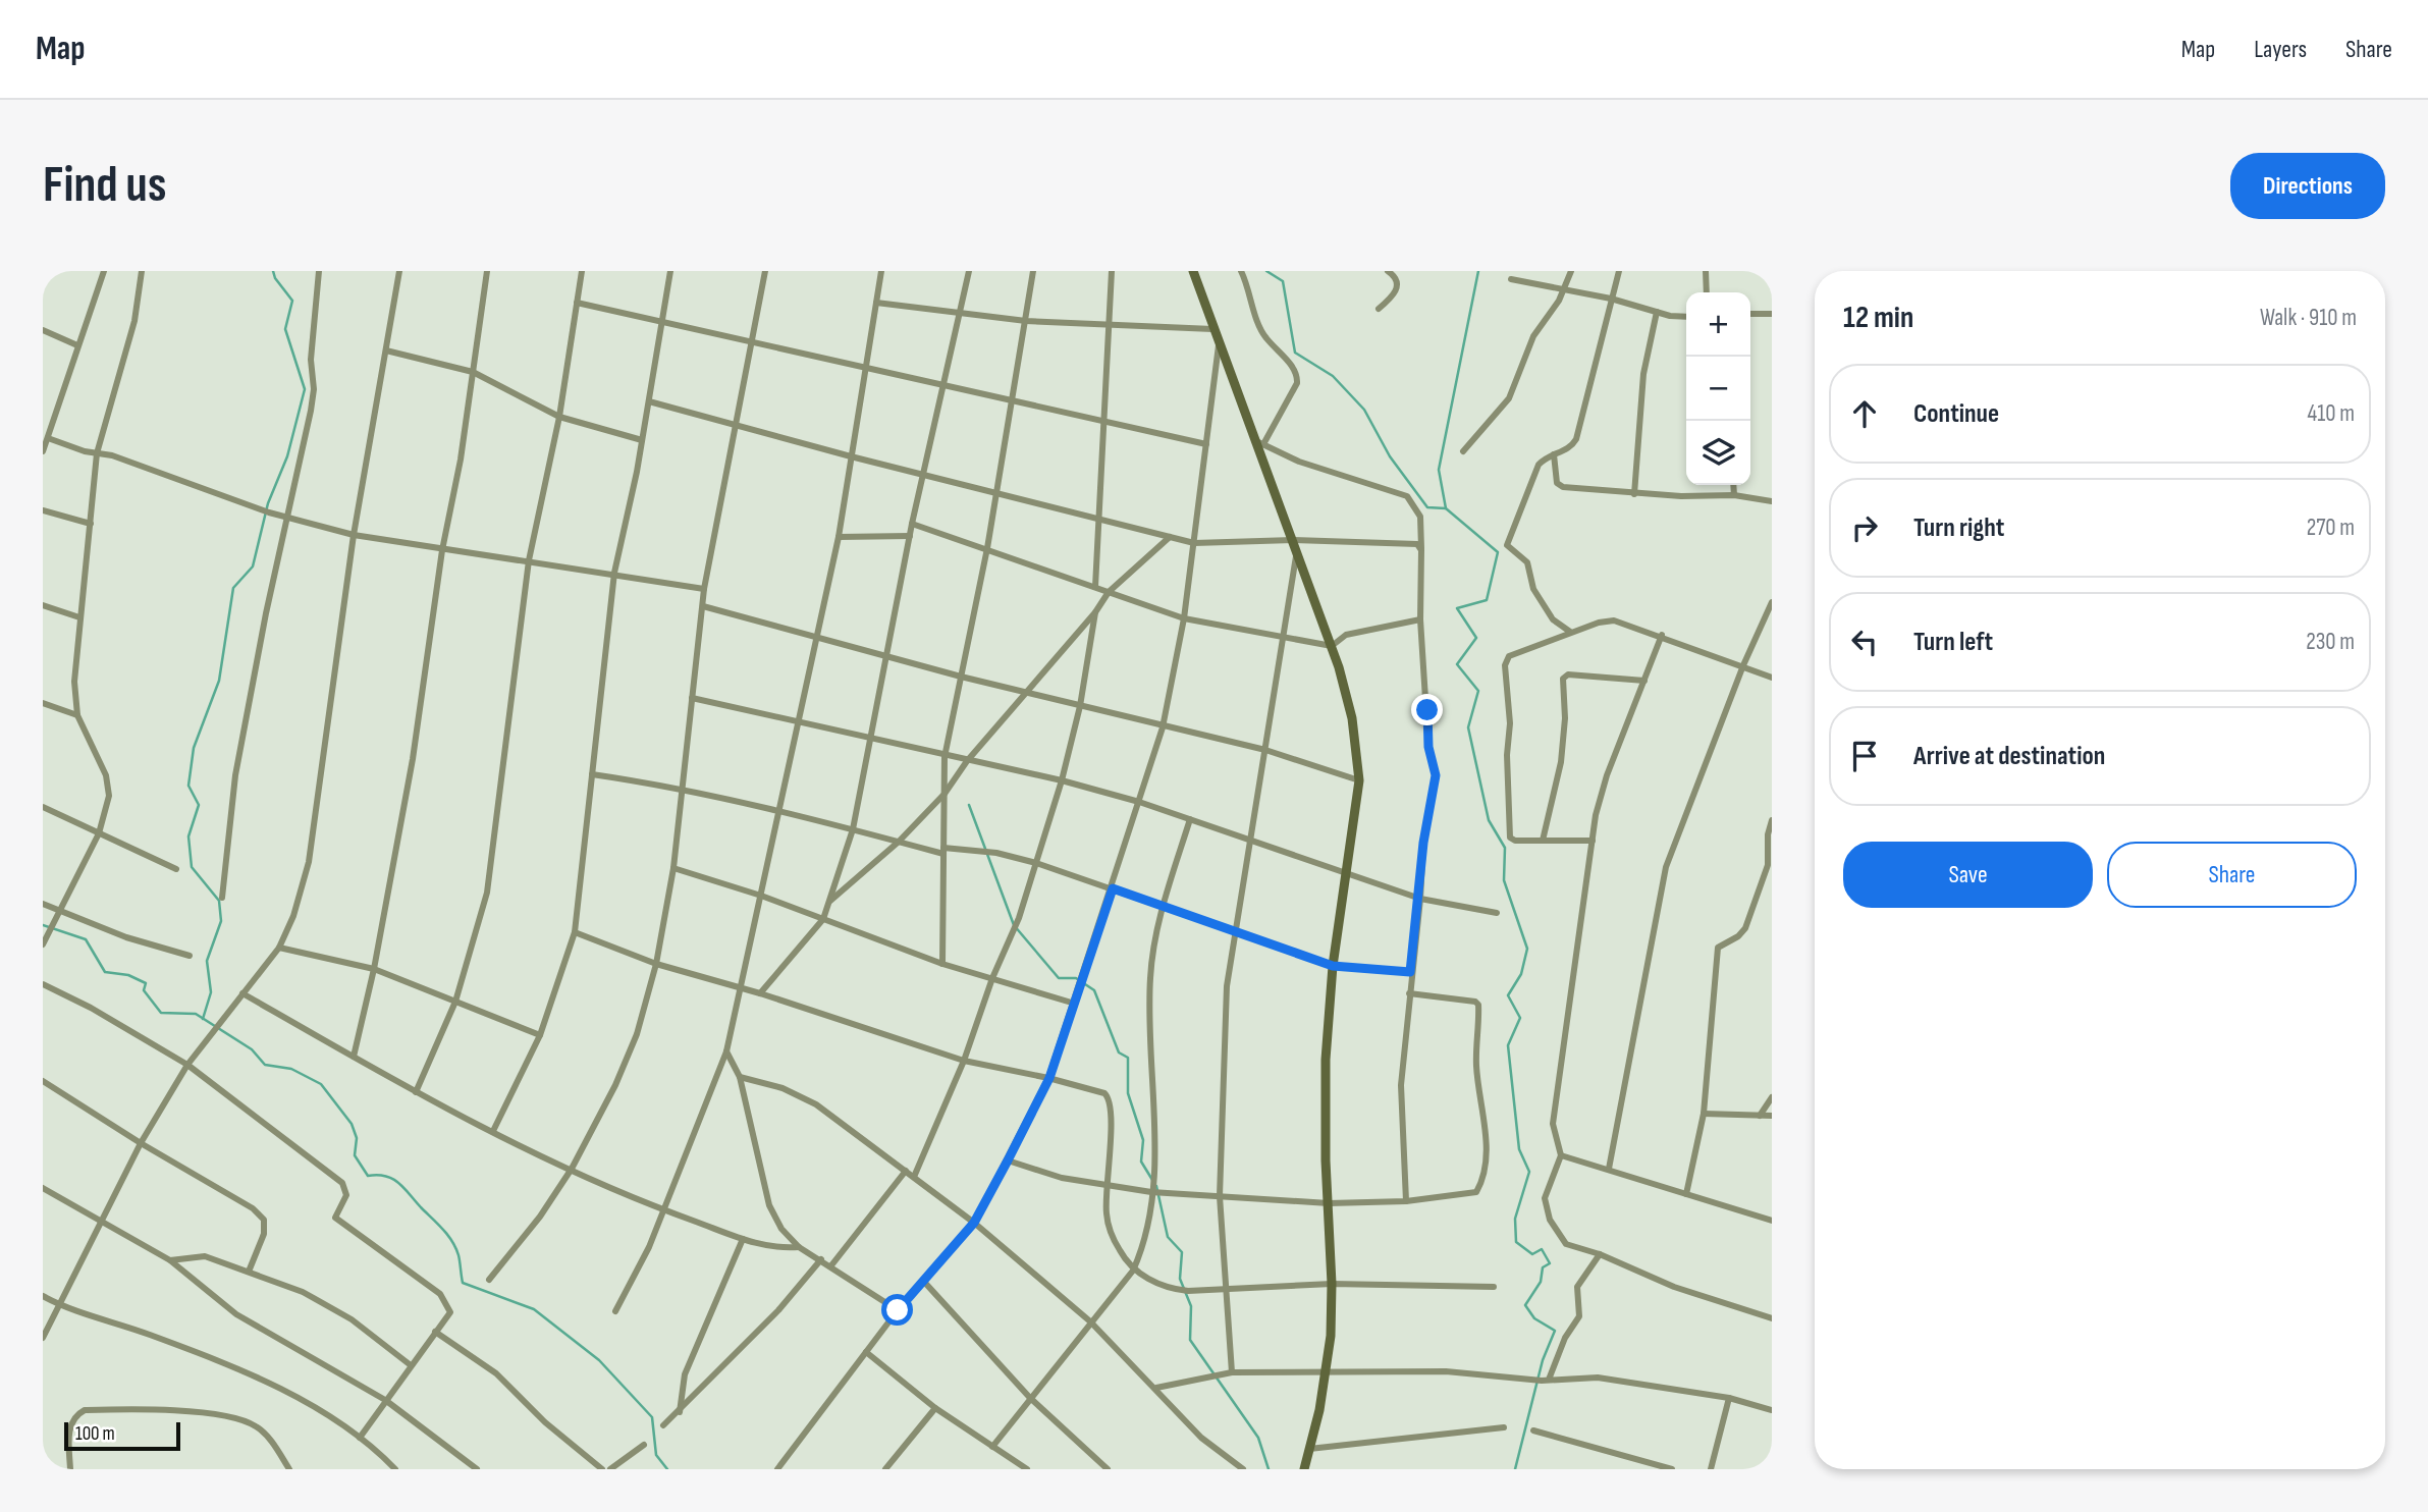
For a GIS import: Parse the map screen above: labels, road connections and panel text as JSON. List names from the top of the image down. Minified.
{"scale_bar":"100 m","page":{"header":"Map","nav":["Map","Layers","Share"],"buttons":["Directions",["Save","Share"]],"title":"Find us","heading":["12 min","Walk · 910 m"],"map_buttons":["+","−"],"list":[["Continue","410 m"],["Turn right","270 m"],["Turn left","230 m"],"Arrive at destination"],"scale":"100 m"}}
